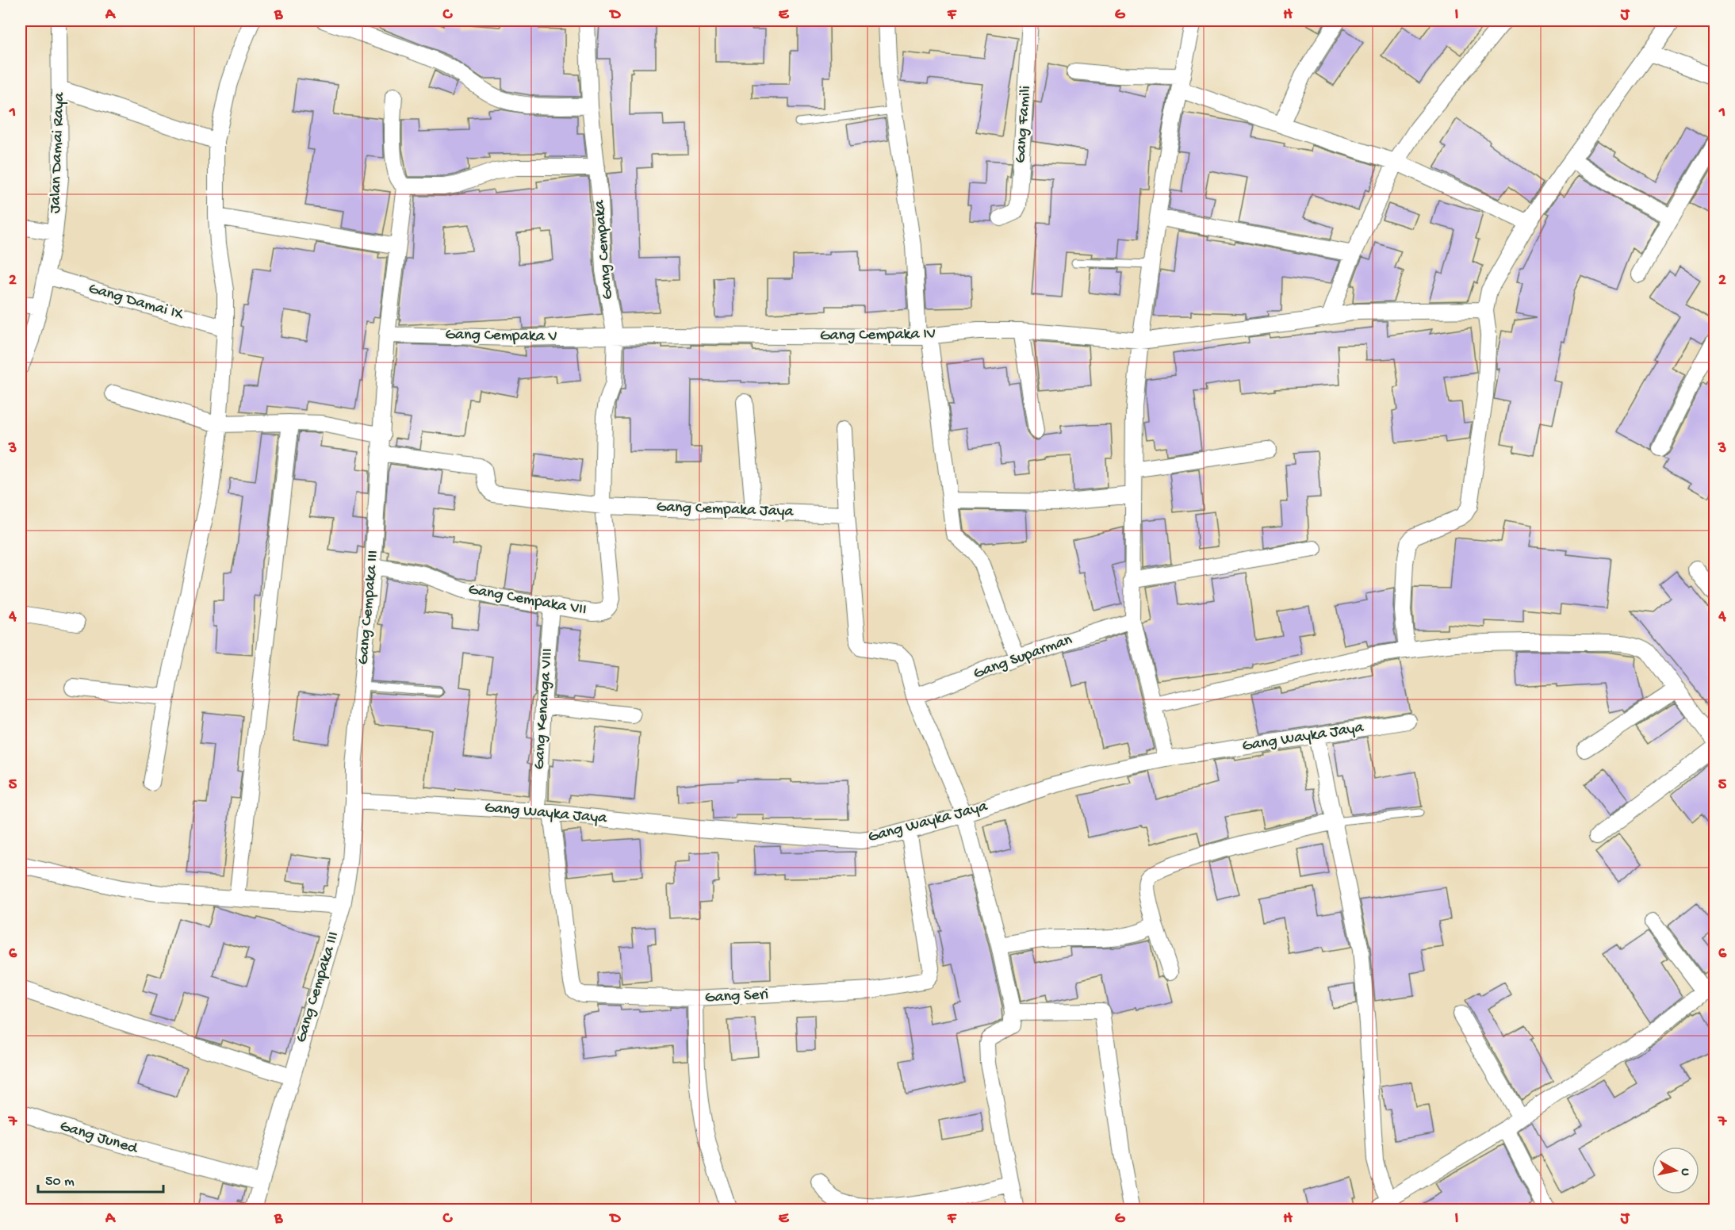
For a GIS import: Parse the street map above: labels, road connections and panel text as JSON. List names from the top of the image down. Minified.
{"streets":{"street":["Gang Famili","Jalan Damai Raya","Gang Cempaka","Gang Damai IX","Gang Cempaka IV","Gang Cempaka V","Gang Cempaka Jaya","Gang Cempaka VII","Gang Cempaka III","Gang Suparman","Gang Kenanga VIII","Gang Wayka Jaya","Gang Seri","Gang Juned"]},"crossings":[["Jalan Damai Raya","Gang Damai IX"],["Gang Cempaka","Gang Cempaka IV"],["Gang Cempaka","Gang Cempaka V"],["Gang Cempaka","Gang Cempaka Jaya"],["Gang Cempaka","Gang Cempaka VII"],["Gang Cempaka IV","Gang Cempaka V"],["Gang Cempaka V","Gang Cempaka III"],["Gang Cempaka Jaya","Gang Cempaka VII"],["Gang Cempaka Jaya","Gang Cempaka III"],["Gang Cempaka VII","Gang Cempaka III"],["Gang Cempaka VII","Gang Kenanga VIII"],["Gang Cempaka III","Gang Wayka Jaya"],["Gang Cempaka III","Gang Juned"],["Gang Kenanga VIII","Gang Wayka Jaya"],["Gang Kenanga VIII","Gang Seri"],["Gang Wayka Jaya","Gang Seri"]],"scale_bar":"50 m","north":"right","grid":{"columns":["A","B","C","D","E","F","G","H","I","J"],"rows":["1","2","3","4","5","6","7"]}}
